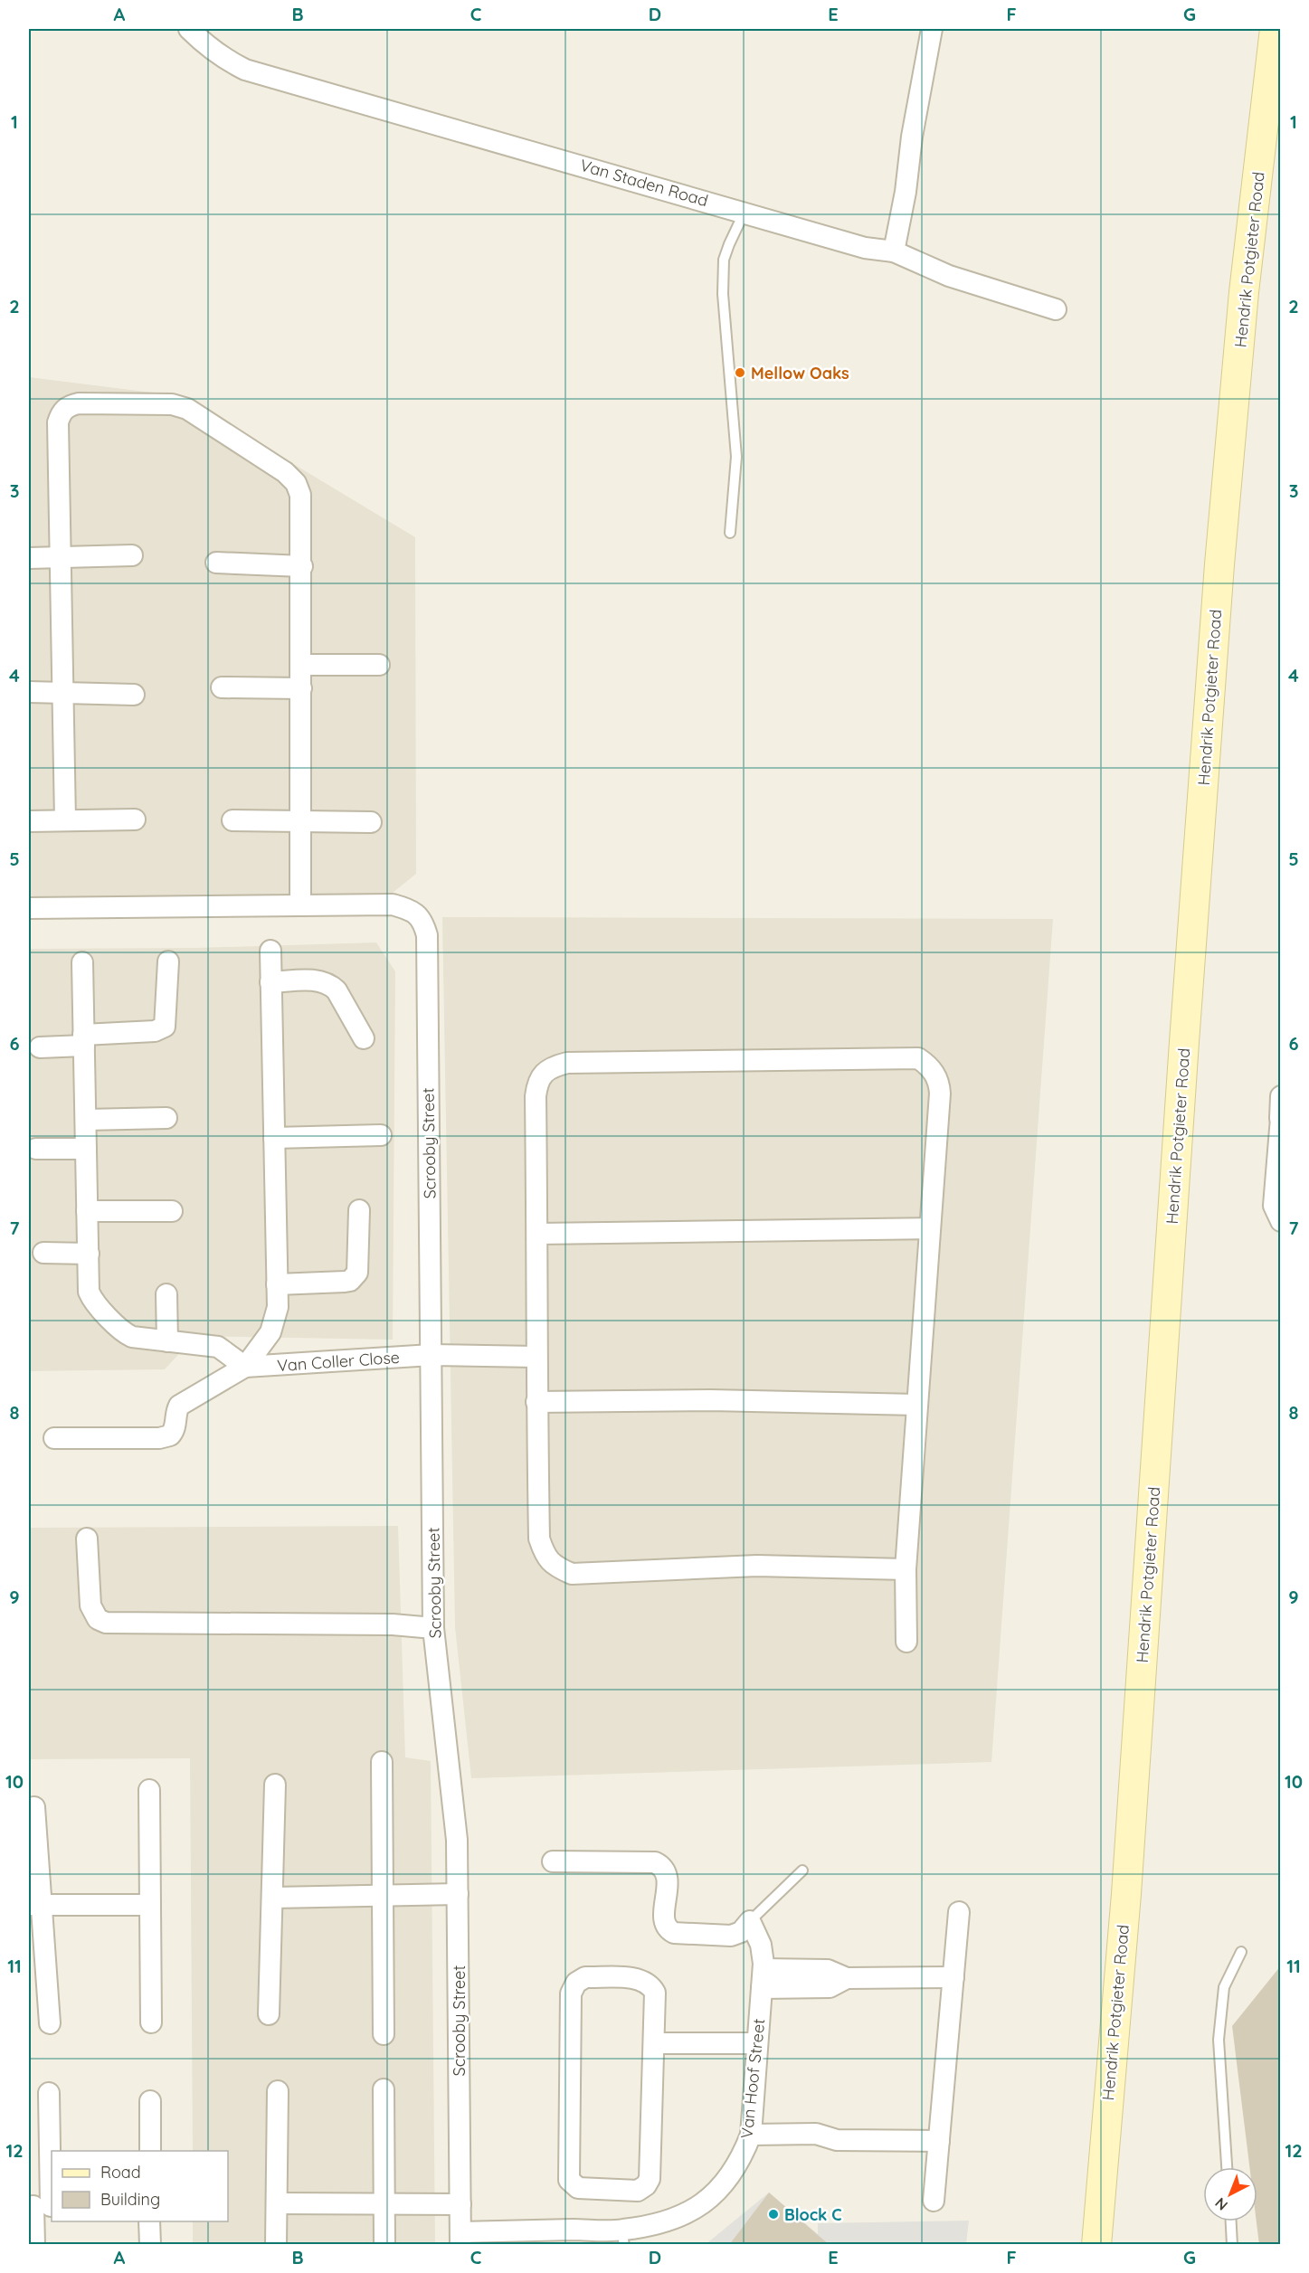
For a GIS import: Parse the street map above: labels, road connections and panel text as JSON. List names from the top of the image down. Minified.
{"streets":{"main road":["Hendrik Potgieter Road"],"street":["Van Staden Road","Scrooby Street","Van Coller Close","Van Hoof Street"]},"crossings":[["Scrooby Street","Van Coller Close"],["Scrooby Street","Van Hoof Street"]],"places":["Mellow Oaks","Block C"],"legend":["Road","Building"],"north":"bottom left","grid":{"columns":["A","B","C","D","E","F","G"],"rows":["1","2","3","4","5","6","7","8","9","10","11","12"]}}
